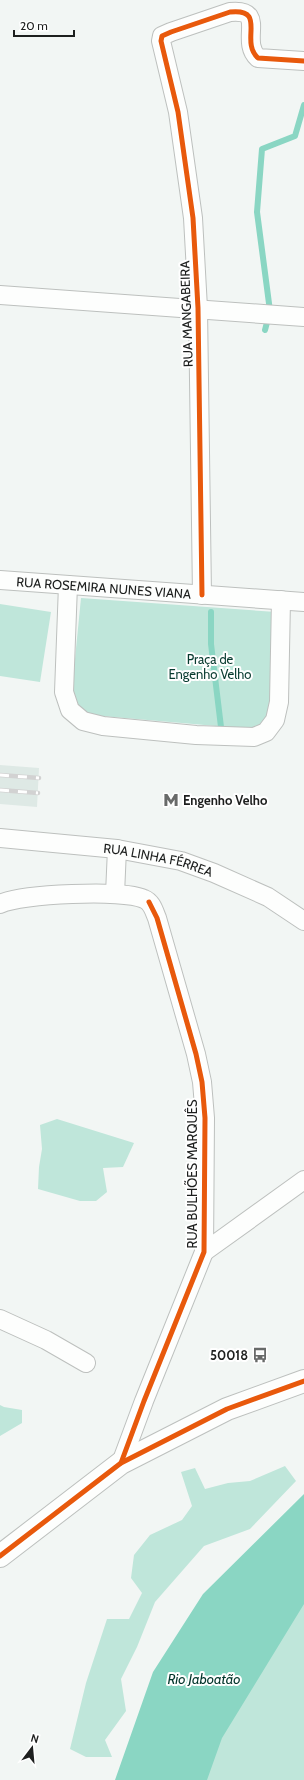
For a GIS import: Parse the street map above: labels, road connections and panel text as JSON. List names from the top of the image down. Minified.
{"streets":{"street":["RUA MANGABEIRA","RUA ROSEMIRA NUNES VIANA","RUA LINHA FÉRREA","RUA BULHÕES MARQUÊS"]},"crossings":[["RUA MANGABEIRA","RUA ROSEMIRA NUNES VIANA"]],"water":["Rio Jaboatão"],"parks":["Praça de Engenho Velho"],"places":{"metro station":["Engenho Velho"],"bus stop":["50018"]},"scale_bar":"20 m","north":"top"}
